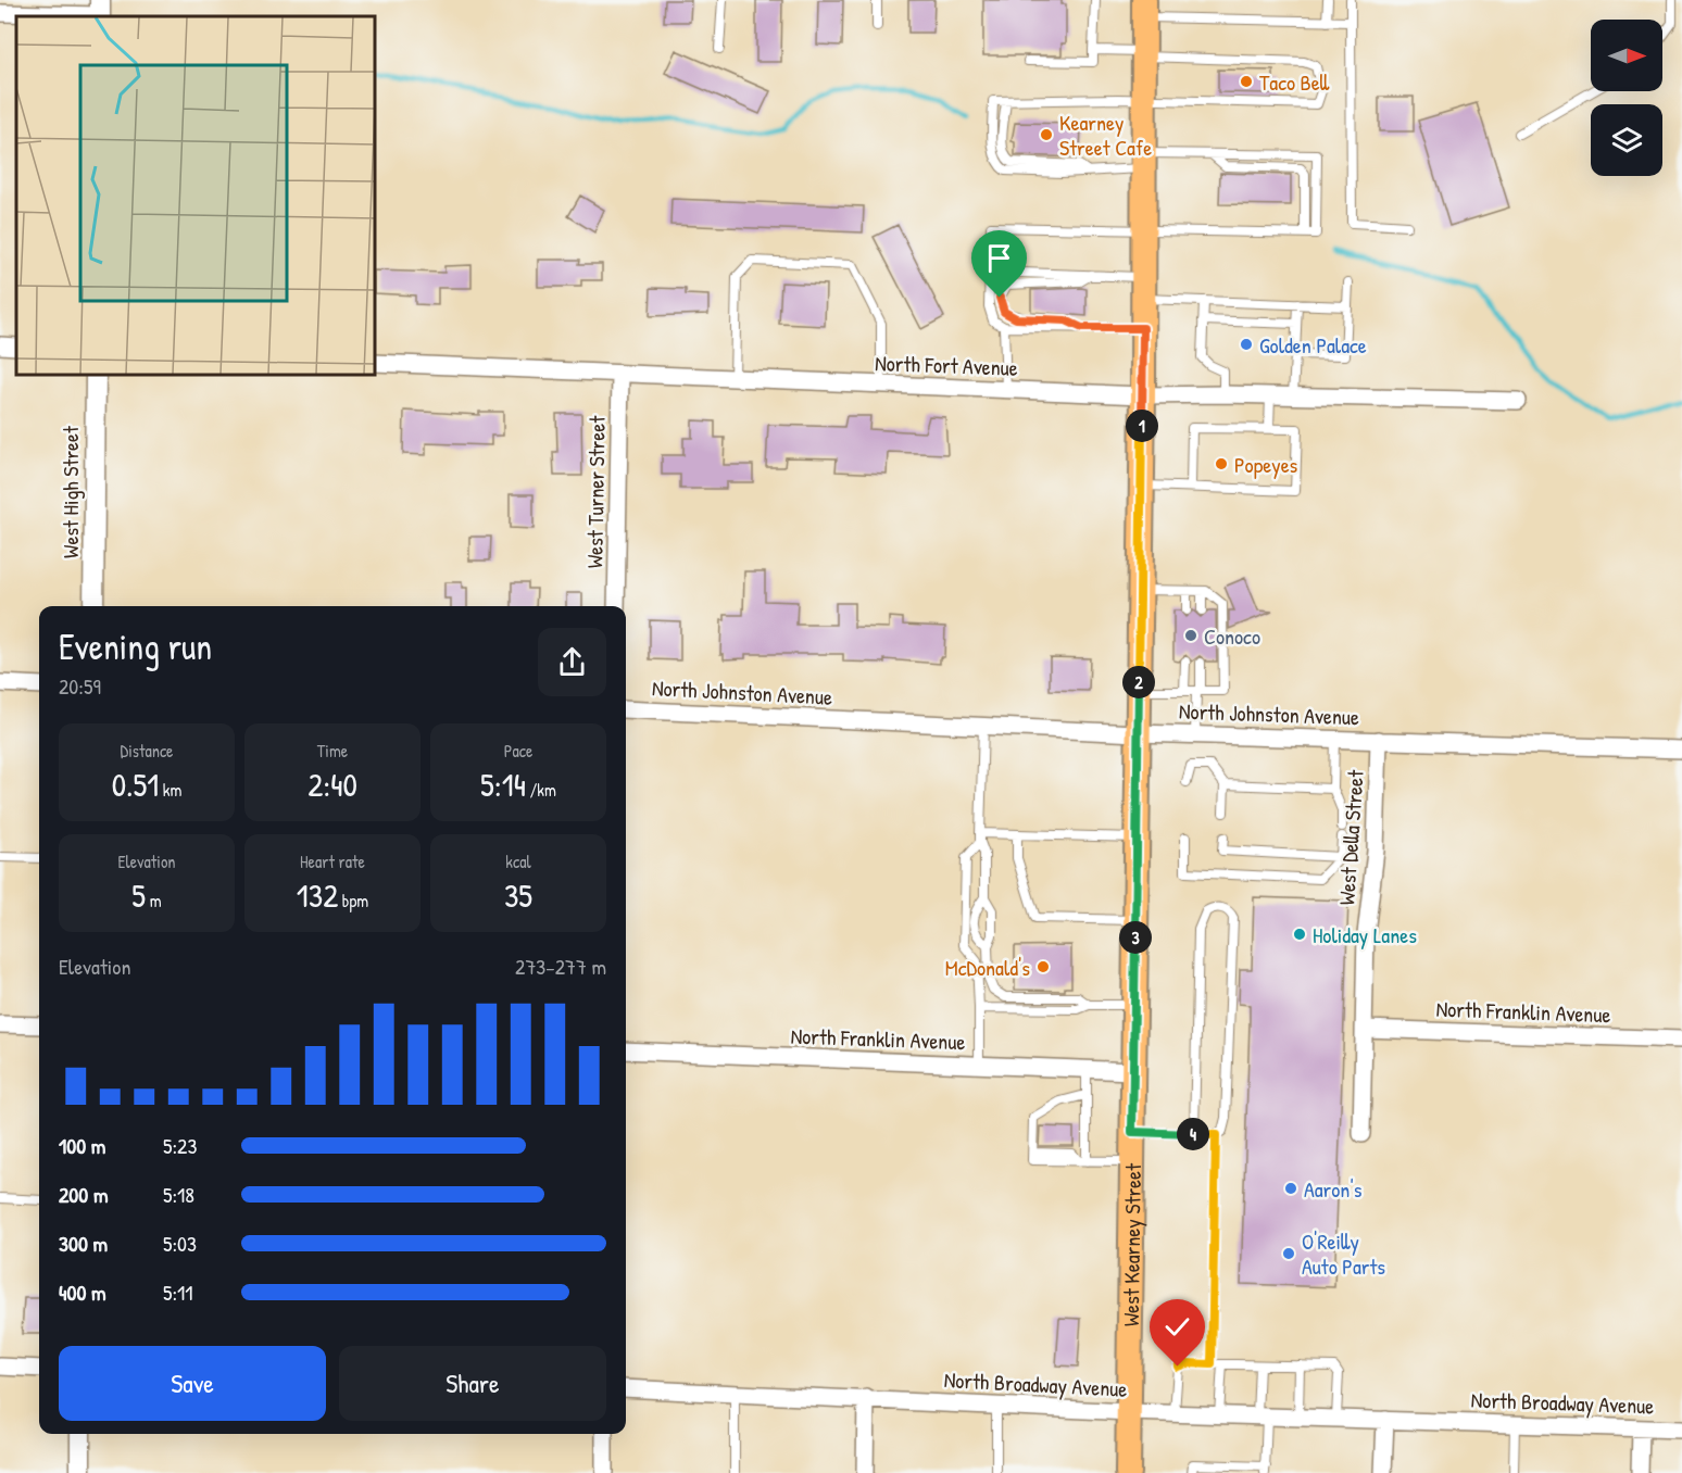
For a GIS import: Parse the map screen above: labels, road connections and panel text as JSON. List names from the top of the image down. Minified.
{"streets":{"main road":["West Kearney Street"],"street":["North Fort Avenue","West High Street","West Turner Street","North Johnston Avenue","West Della Street","North Franklin Avenue","North Broadway Avenue"]},"crossings":[["North Fort Avenue","West Turner Street"],["North Fort Avenue","West Kearney Street"],["North Johnston Avenue","West Della Street"],["North Johnston Avenue","West Kearney Street"],["West Della Street","North Franklin Avenue"],["North Franklin Avenue","West Kearney Street"],["West Kearney Street","North Broadway Avenue"]],"places":["Taco Bell","Kearney Street Cafe","Golden Palace","Popeyes","Conoco","Holiday Lanes","McDonald's","Aaron's","O'Reilly Auto Parts"],"north":"right","page":{"pins":["1","2","3","4"],"heading":["Evening run","20:59"],"stats":[["Distance","0.51 km"],["Time","2:40"],["Pace","5:14 /km"],["Elevation","5 m"],["Heart rate","132 bpm"],["kcal","35"]],"chart":["Elevation","273–277 m"],"list":[{"name":"100 m","note":"5:23"},{"name":"200 m","note":"5:18"},{"name":"300 m","note":"5:03"},{"name":"400 m","note":"5:11"}],"buttons":["Save","Share"]}}
